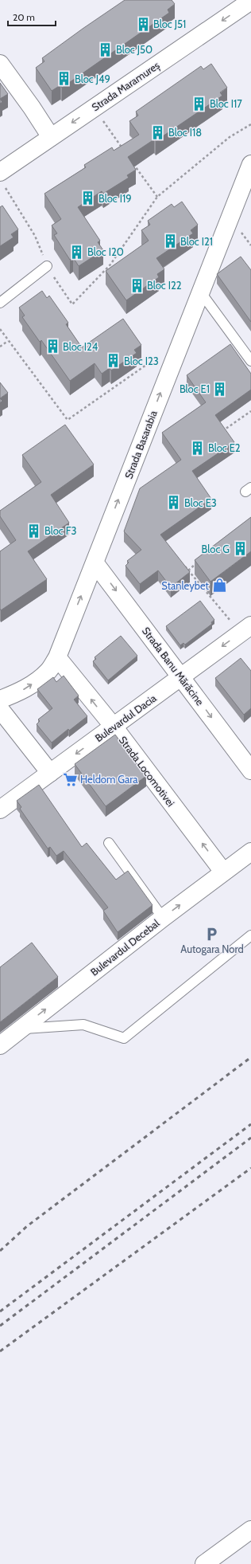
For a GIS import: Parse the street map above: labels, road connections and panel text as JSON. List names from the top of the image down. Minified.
{"streets":{"street":["Strada Maramureș","Strada Basarabia","Strada Banu Mărăcine","Bulevardul Dacia","Strada Locomotivei","Bulevardul Decebal"]},"crossings":[["Strada Basarabia","Strada Banu Mărăcine"],["Strada Basarabia","Strada Locomotivei"],["Strada Banu Mărăcine","Bulevardul Dacia"],["Bulevardul Dacia","Strada Locomotivei"],["Strada Locomotivei","Bulevardul Decebal"]],"one_way":["Strada Maramureș","Strada Basarabia","Strada Banu Mărăcine","Bulevardul Dacia","Strada Locomotivei","Bulevardul Decebal"],"places":{"building":["Bloc J51","Bloc J50","Bloc J49","Bloc I17","Bloc I18","Bloc I19","Bloc I21","Bloc I20","Bloc I22","Bloc I24","Bloc I23","Bloc E1","Bloc E2","Bloc E3","Bloc F3","Bloc G"],"shop":["Stanleybet"],"supermarket":["Heldom Gara"],"parking":["Autogara Nord"]},"scale_bar":"20 m"}
